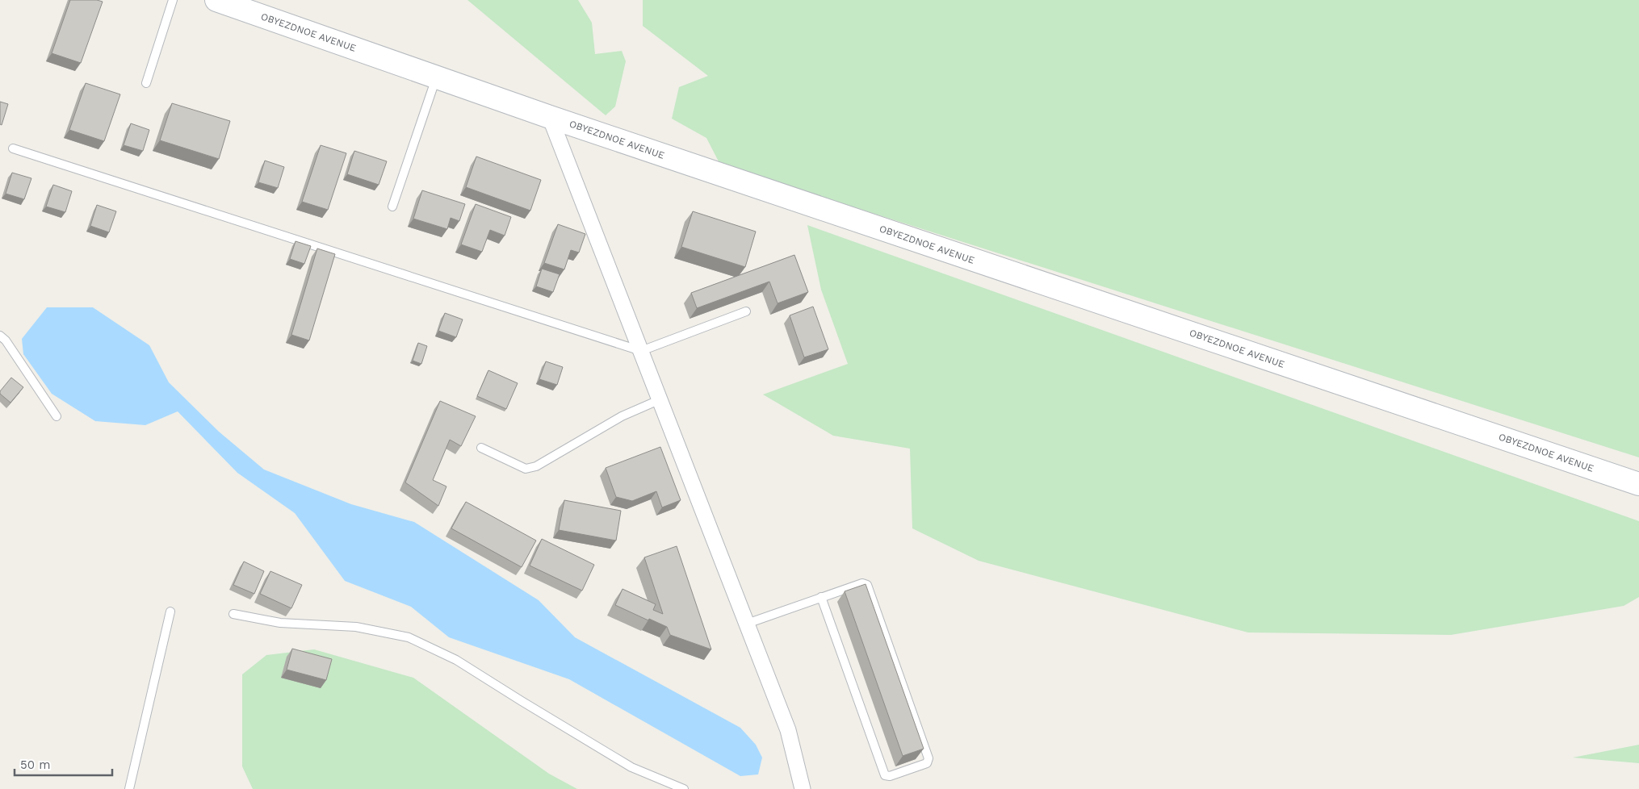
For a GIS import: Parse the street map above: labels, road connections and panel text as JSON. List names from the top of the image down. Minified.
{"streets":{"main road":["OBYEZDNOE AVENUE"]},"scale_bar":"50 m"}
